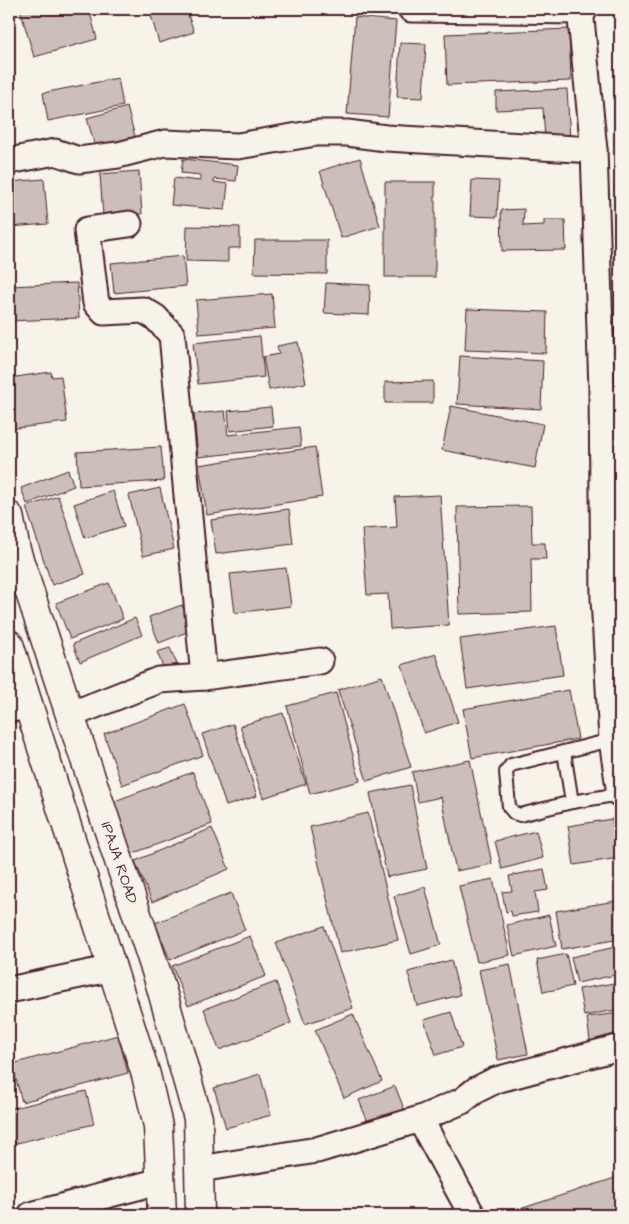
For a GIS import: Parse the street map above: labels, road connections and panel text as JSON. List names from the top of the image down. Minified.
{"streets":{"main road":["IPAJA ROAD"]}}
